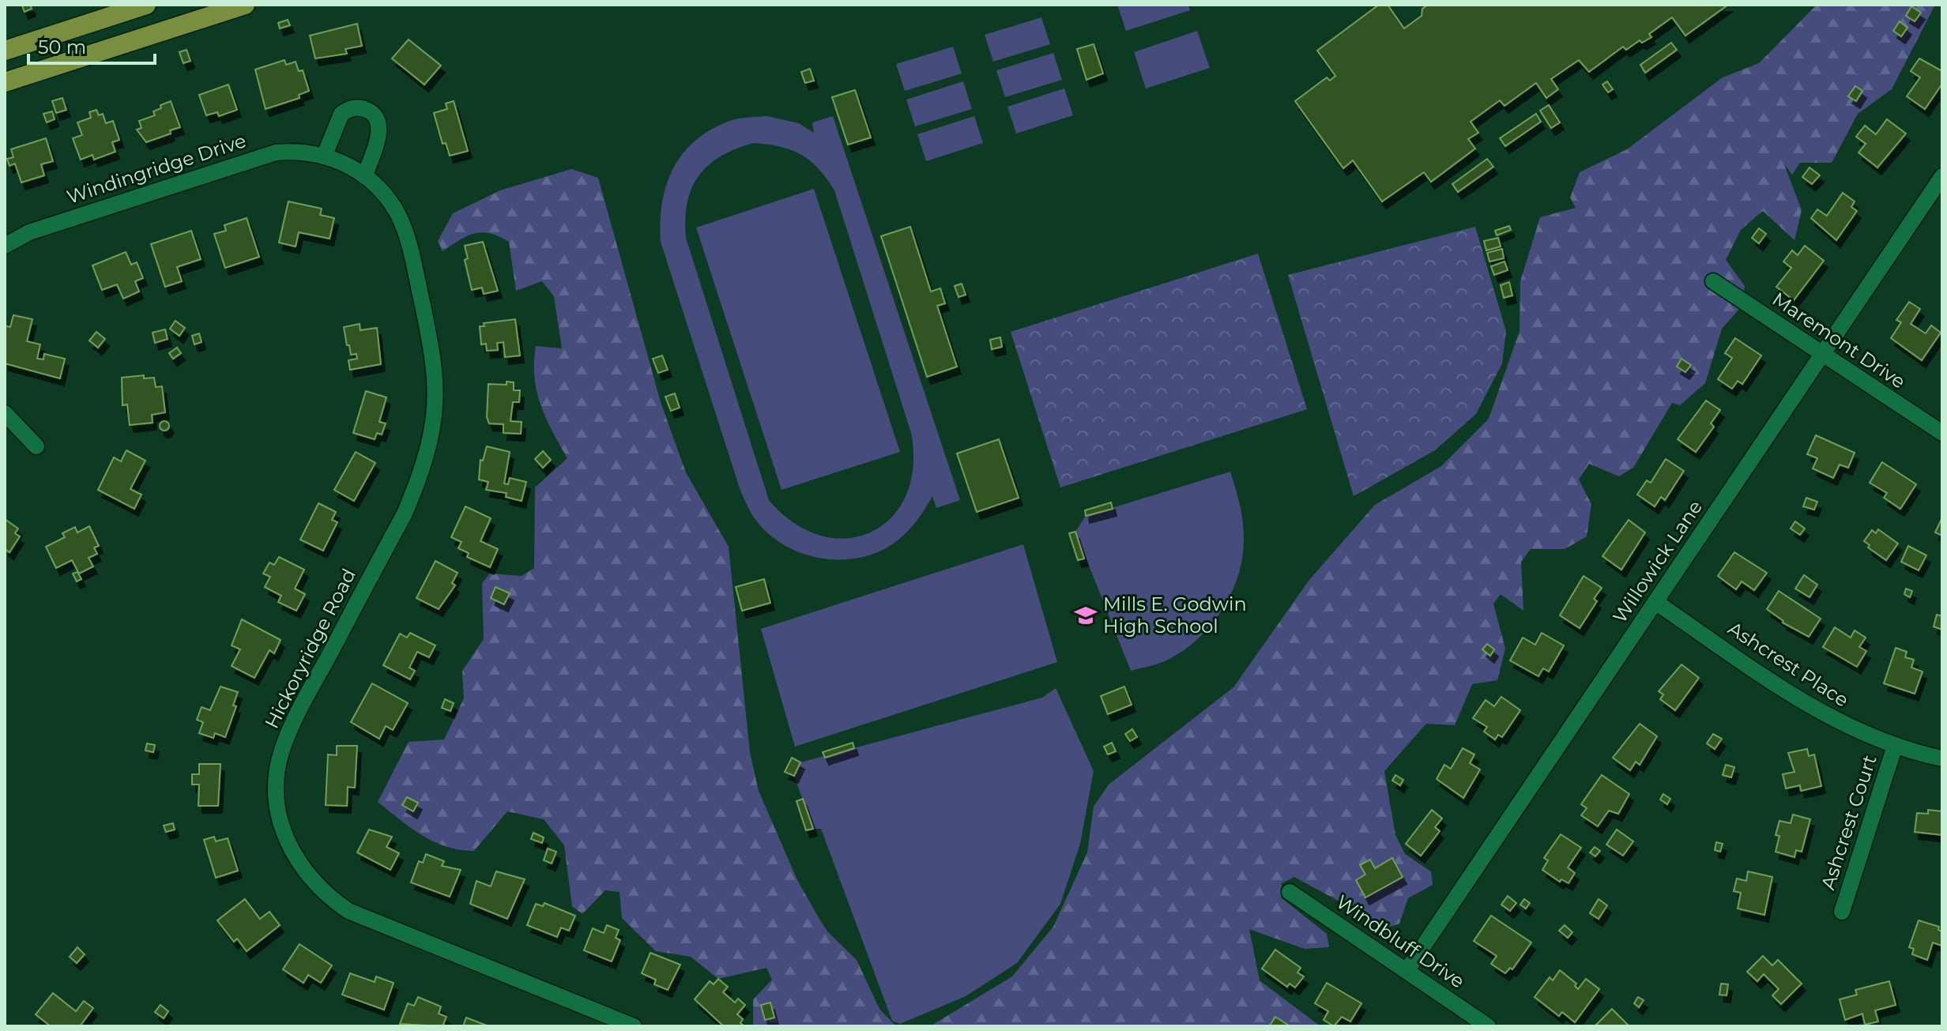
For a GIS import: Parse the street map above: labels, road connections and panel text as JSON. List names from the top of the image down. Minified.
{"streets":{"street":["Windingridge Drive","Maremont Drive","Willowick Lane","Hickoryridge Road","Ashcrest Place","Ashcrest Court","Windbluff Drive"]},"crossings":[["Windingridge Drive","Hickoryridge Road"],["Maremont Drive","Willowick Lane"],["Willowick Lane","Ashcrest Place"],["Willowick Lane","Windbluff Drive"],["Ashcrest Place","Ashcrest Court"]],"places":{"school or university":["Mills E. Godwin High School"]},"scale_bar":"50 m"}
